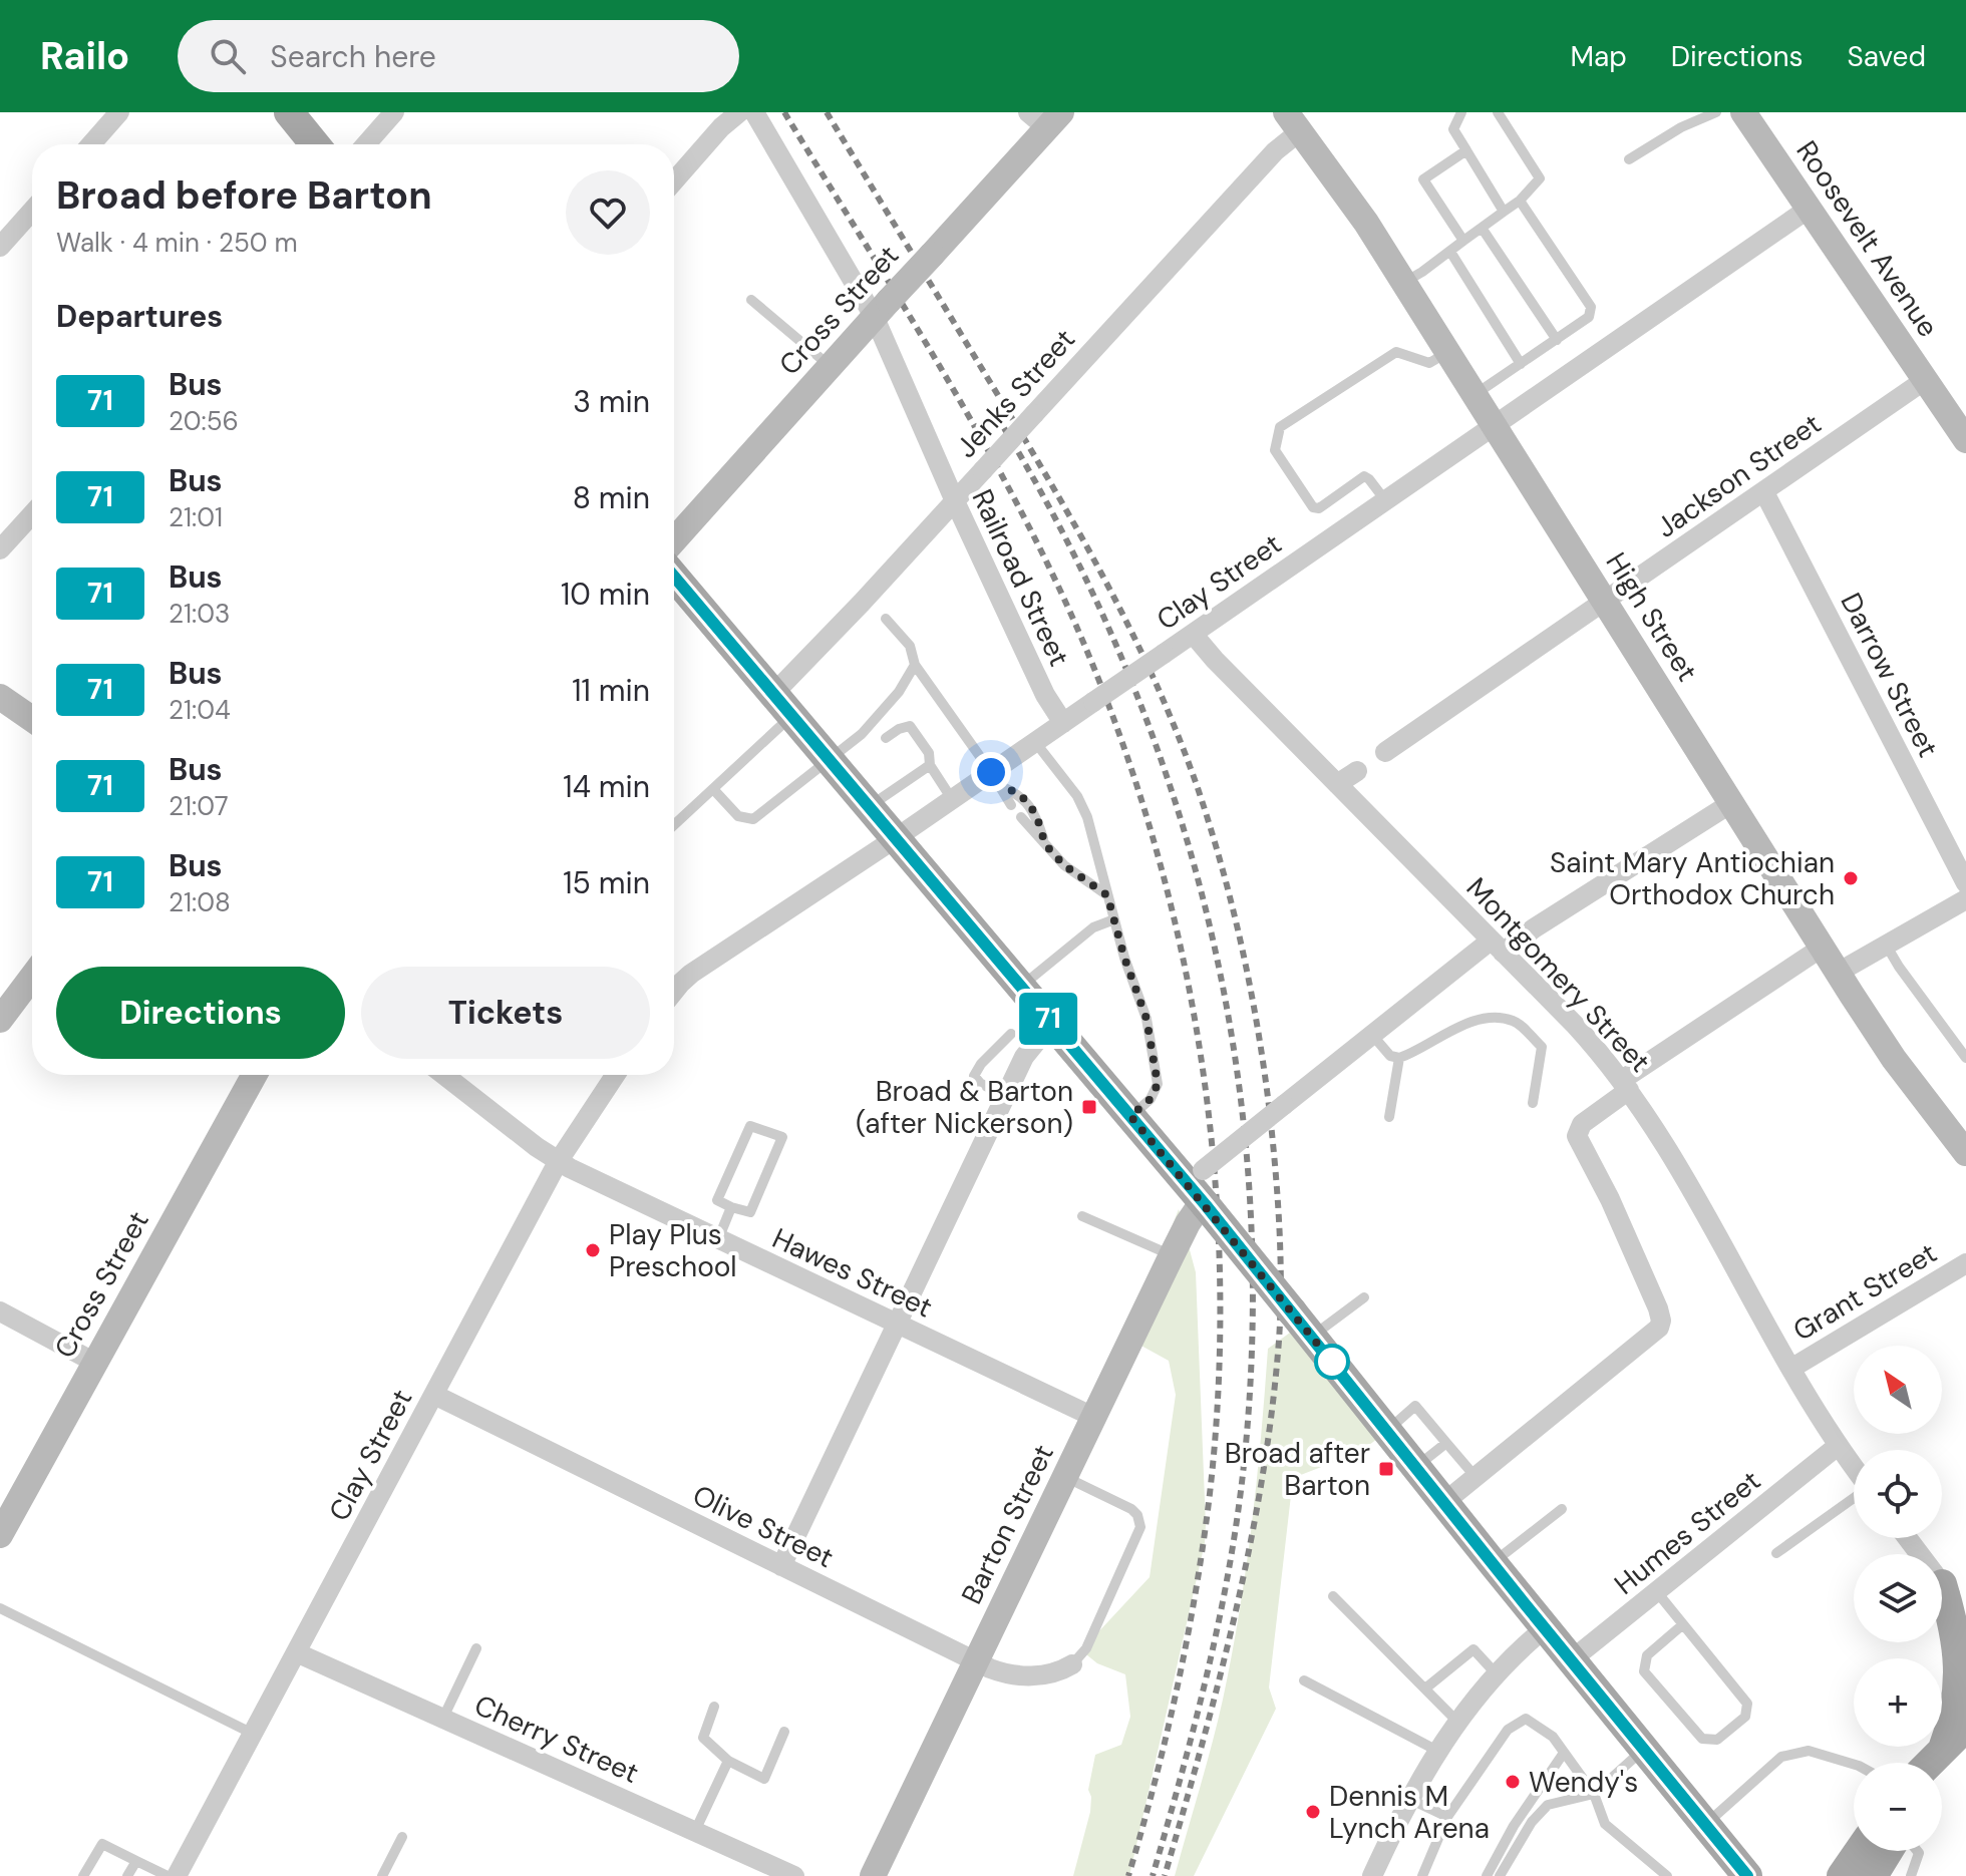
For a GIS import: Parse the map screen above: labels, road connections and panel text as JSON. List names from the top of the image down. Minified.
{"streets":{"main road":["Roosevelt Avenue","Cross Street","High Street","Barton Street"],"street":["Jenks Street","Jackson Street","Railroad Street","Clay Street","Darrow Street","Montgomery Street","Hawes Street","Grant Street","Olive Street","Humes Street","Cherry Street"]},"crossings":[["Roosevelt Avenue","Jackson Street"],["Roosevelt Avenue","Clay Street"],["Cross Street","Railroad Street"],["Jenks Street","Railroad Street"],["Jenks Street","High Street"],["Jackson Street","High Street"],["Jackson Street","Darrow Street"],["Railroad Street","Clay Street"],["Clay Street","High Street"],["Clay Street","Montgomery Street"],["Clay Street","Hawes Street"],["Clay Street","Olive Street"],["Clay Street","Cherry Street"],["High Street","Barton Street"],["Montgomery Street","Grant Street"],["Montgomery Street","Barton Street"],["Montgomery Street","Humes Street"],["Hawes Street","Barton Street"],["Barton Street","Olive Street"]],"places":{"other":["Saint Mary Antiochian Orthodox Church","Play Plus Preschool","Wendy's","Dennis M Lynch Arena"],"transit":["Broad & Barton (after Nickerson)","Broad after Barton"]},"lines":["bus line 71"],"north":"top left","page":{"header":"Railo","search":"Search here","nav":["Map","Directions","Saved"],"on_map":"71","heading":[["Broad before Barton","Walk · 4 min · 250 m"],"Departures"],"list":[{"mark":"71","name":"Bus","note":"20:56","value":"3 min"},{"mark":"71","name":"Bus","note":"21:01","value":"8 min"},{"mark":"71","name":"Bus","note":"21:03","value":"10 min"},{"mark":"71","name":"Bus","note":"21:04","value":"11 min"},{"mark":"71","name":"Bus","note":"21:07","value":"14 min"},{"mark":"71","name":"Bus","note":"21:08","value":"15 min"}],"buttons":["Directions","Tickets"],"map_buttons":["+","−"]}}
